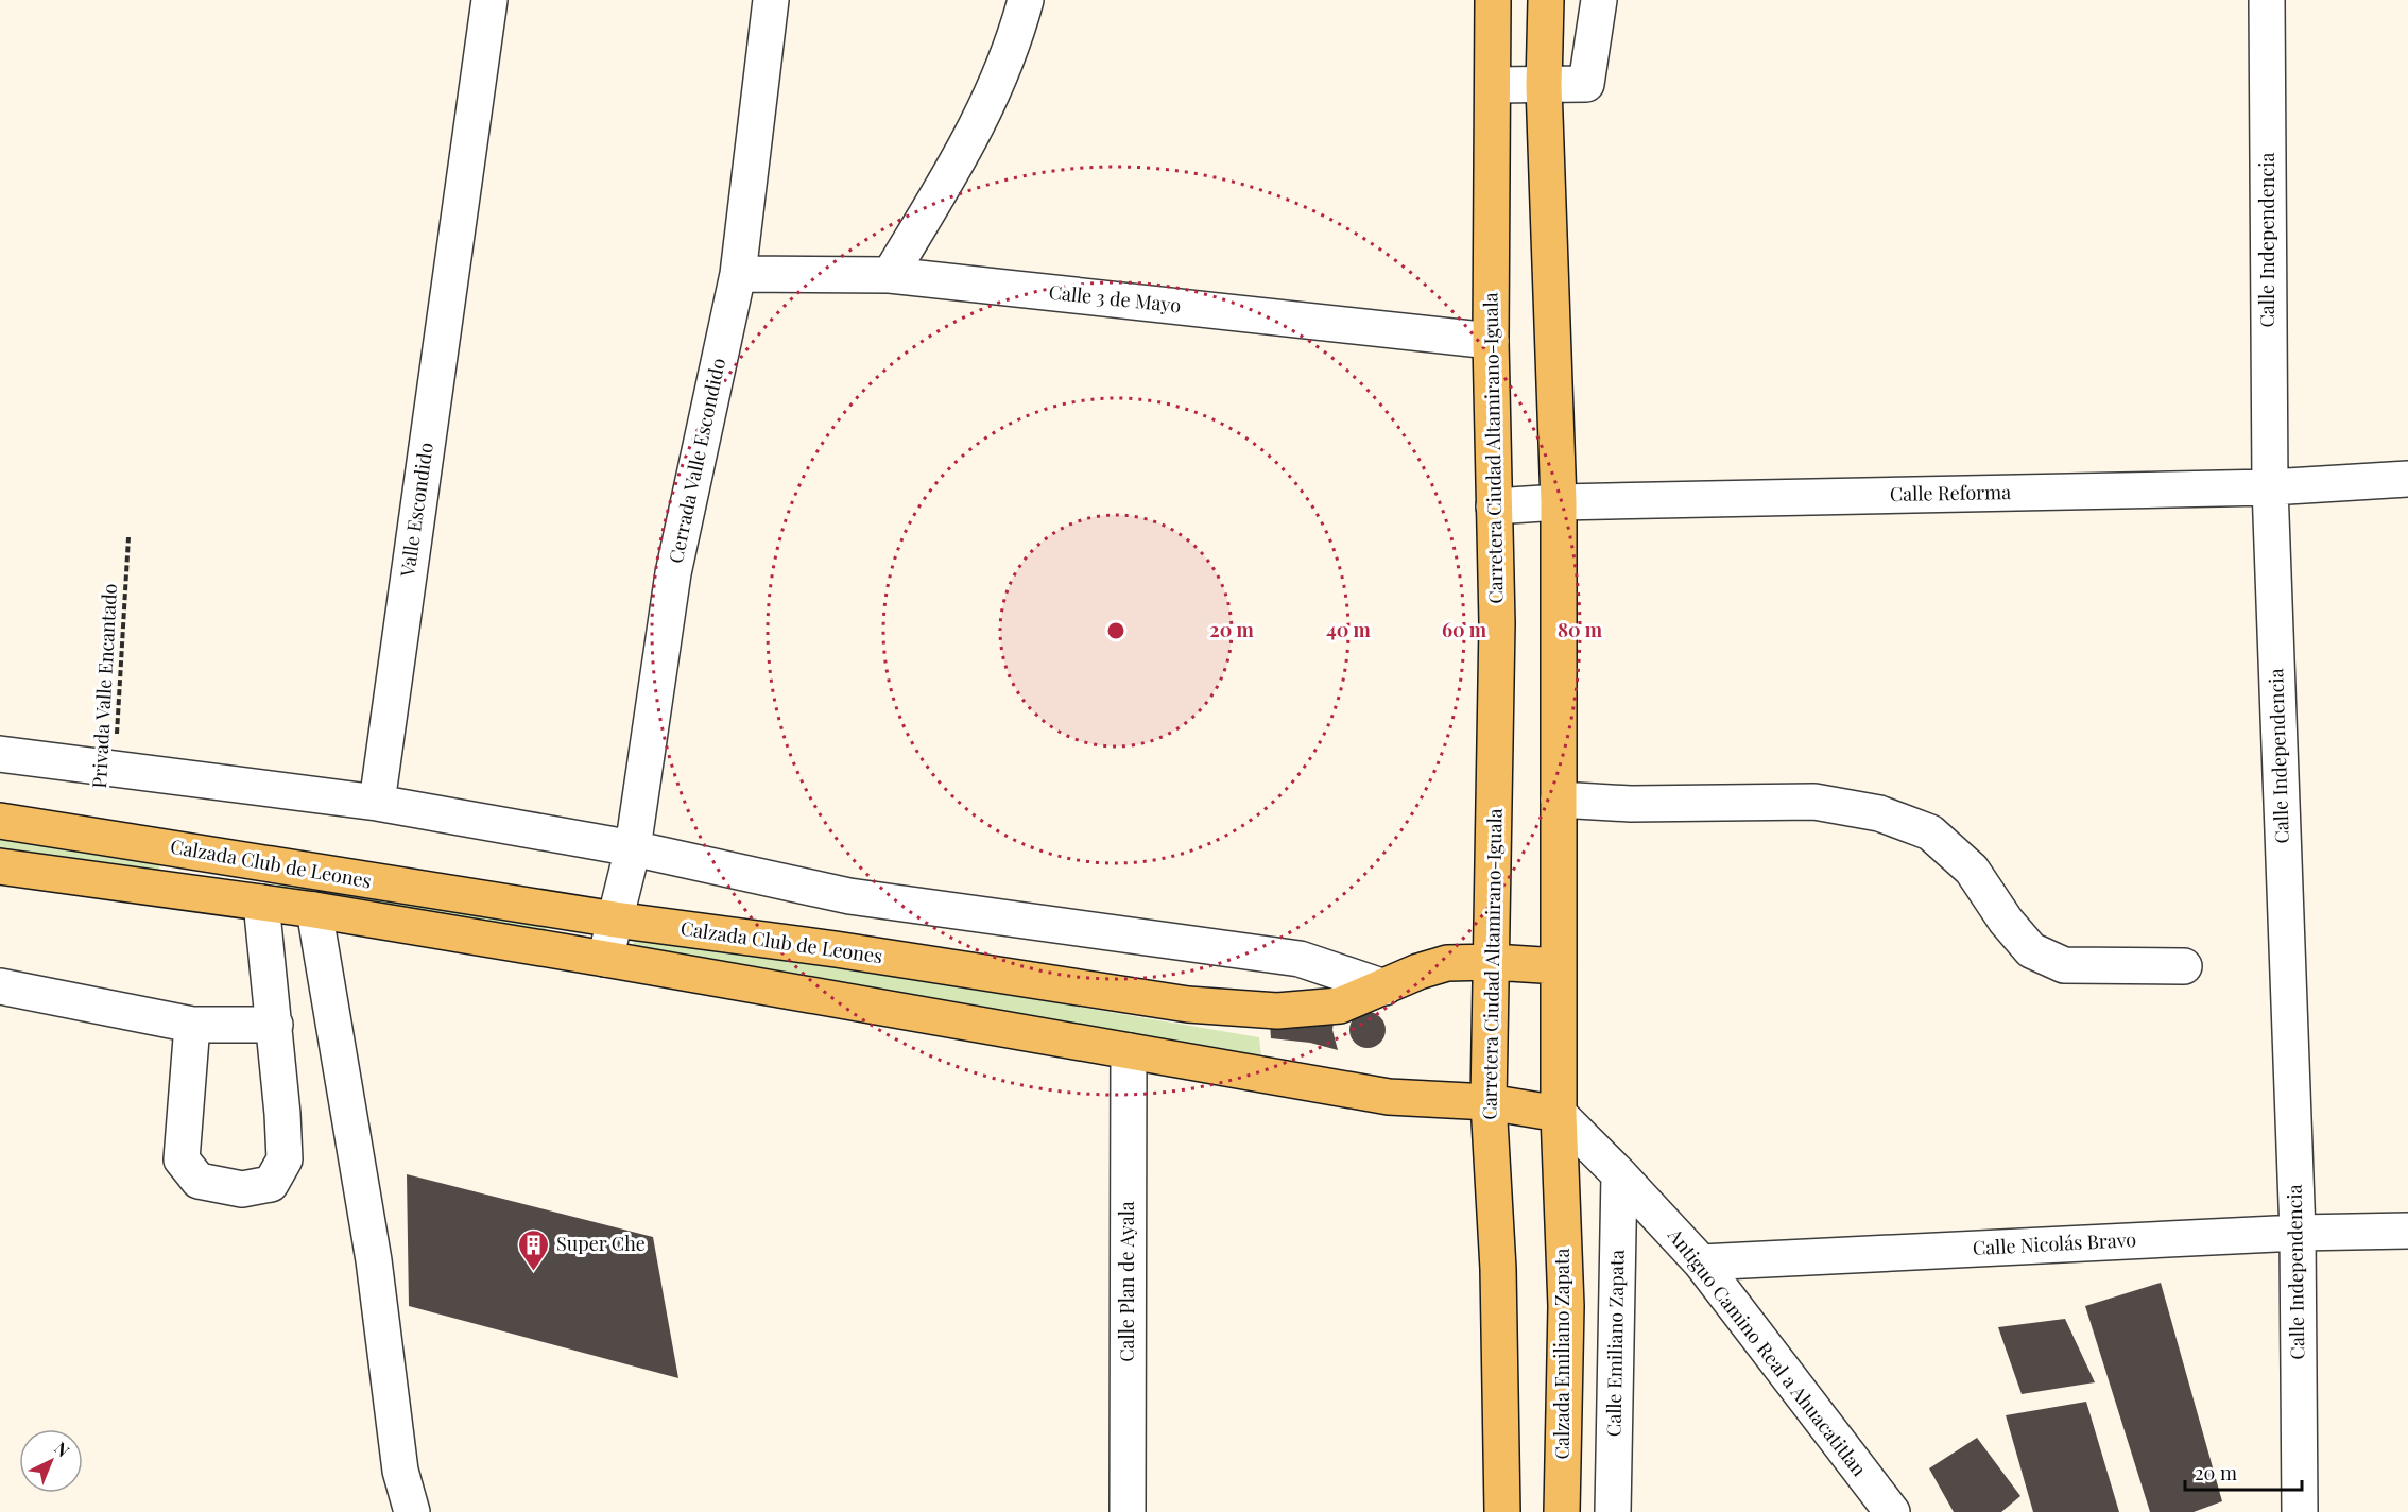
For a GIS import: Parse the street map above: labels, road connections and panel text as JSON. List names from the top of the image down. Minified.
{"streets":{"main road":["Carretera Ciudad Altamirano-Iguala","Calzada Club de Leones","Calzada Emiliano Zapata"],"street":["Calle Independencia","Calle 3 de Mayo","Cerrada Valle Escondido","Calle Reforma","Valle Escondido","Calle Nicolás Bravo","Calle Plan de Ayala","Calle Emiliano Zapata","Antiguo Camino Real a Ahuacatitlan"],"path":["Privada Valle Encantado"]},"crossings":[["Calle Independencia","Calle Reforma"],["Calle Independencia","Calle Nicolás Bravo"],["Calle 3 de Mayo","Carretera Ciudad Altamirano-Iguala"],["Calle 3 de Mayo","Cerrada Valle Escondido"],["Carretera Ciudad Altamirano-Iguala","Calle Reforma"],["Carretera Ciudad Altamirano-Iguala","Calzada Club de Leones"],["Cerrada Valle Escondido","Calzada Club de Leones"],["Calzada Club de Leones","Calle Plan de Ayala"],["Calzada Club de Leones","Antiguo Camino Real a Ahuacatitlan"],["Calzada Club de Leones","Calzada Emiliano Zapata"],["Calle Nicolás Bravo","Antiguo Camino Real a Ahuacatitlan"],["Calle Emiliano Zapata","Antiguo Camino Real a Ahuacatitlan"],["Antiguo Camino Real a Ahuacatitlan","Calzada Emiliano Zapata"]],"places":{"building":["Super Che"]},"scale_bar":"20 m","north":"top right","rings":["20 m","40 m","60 m","80 m"]}
